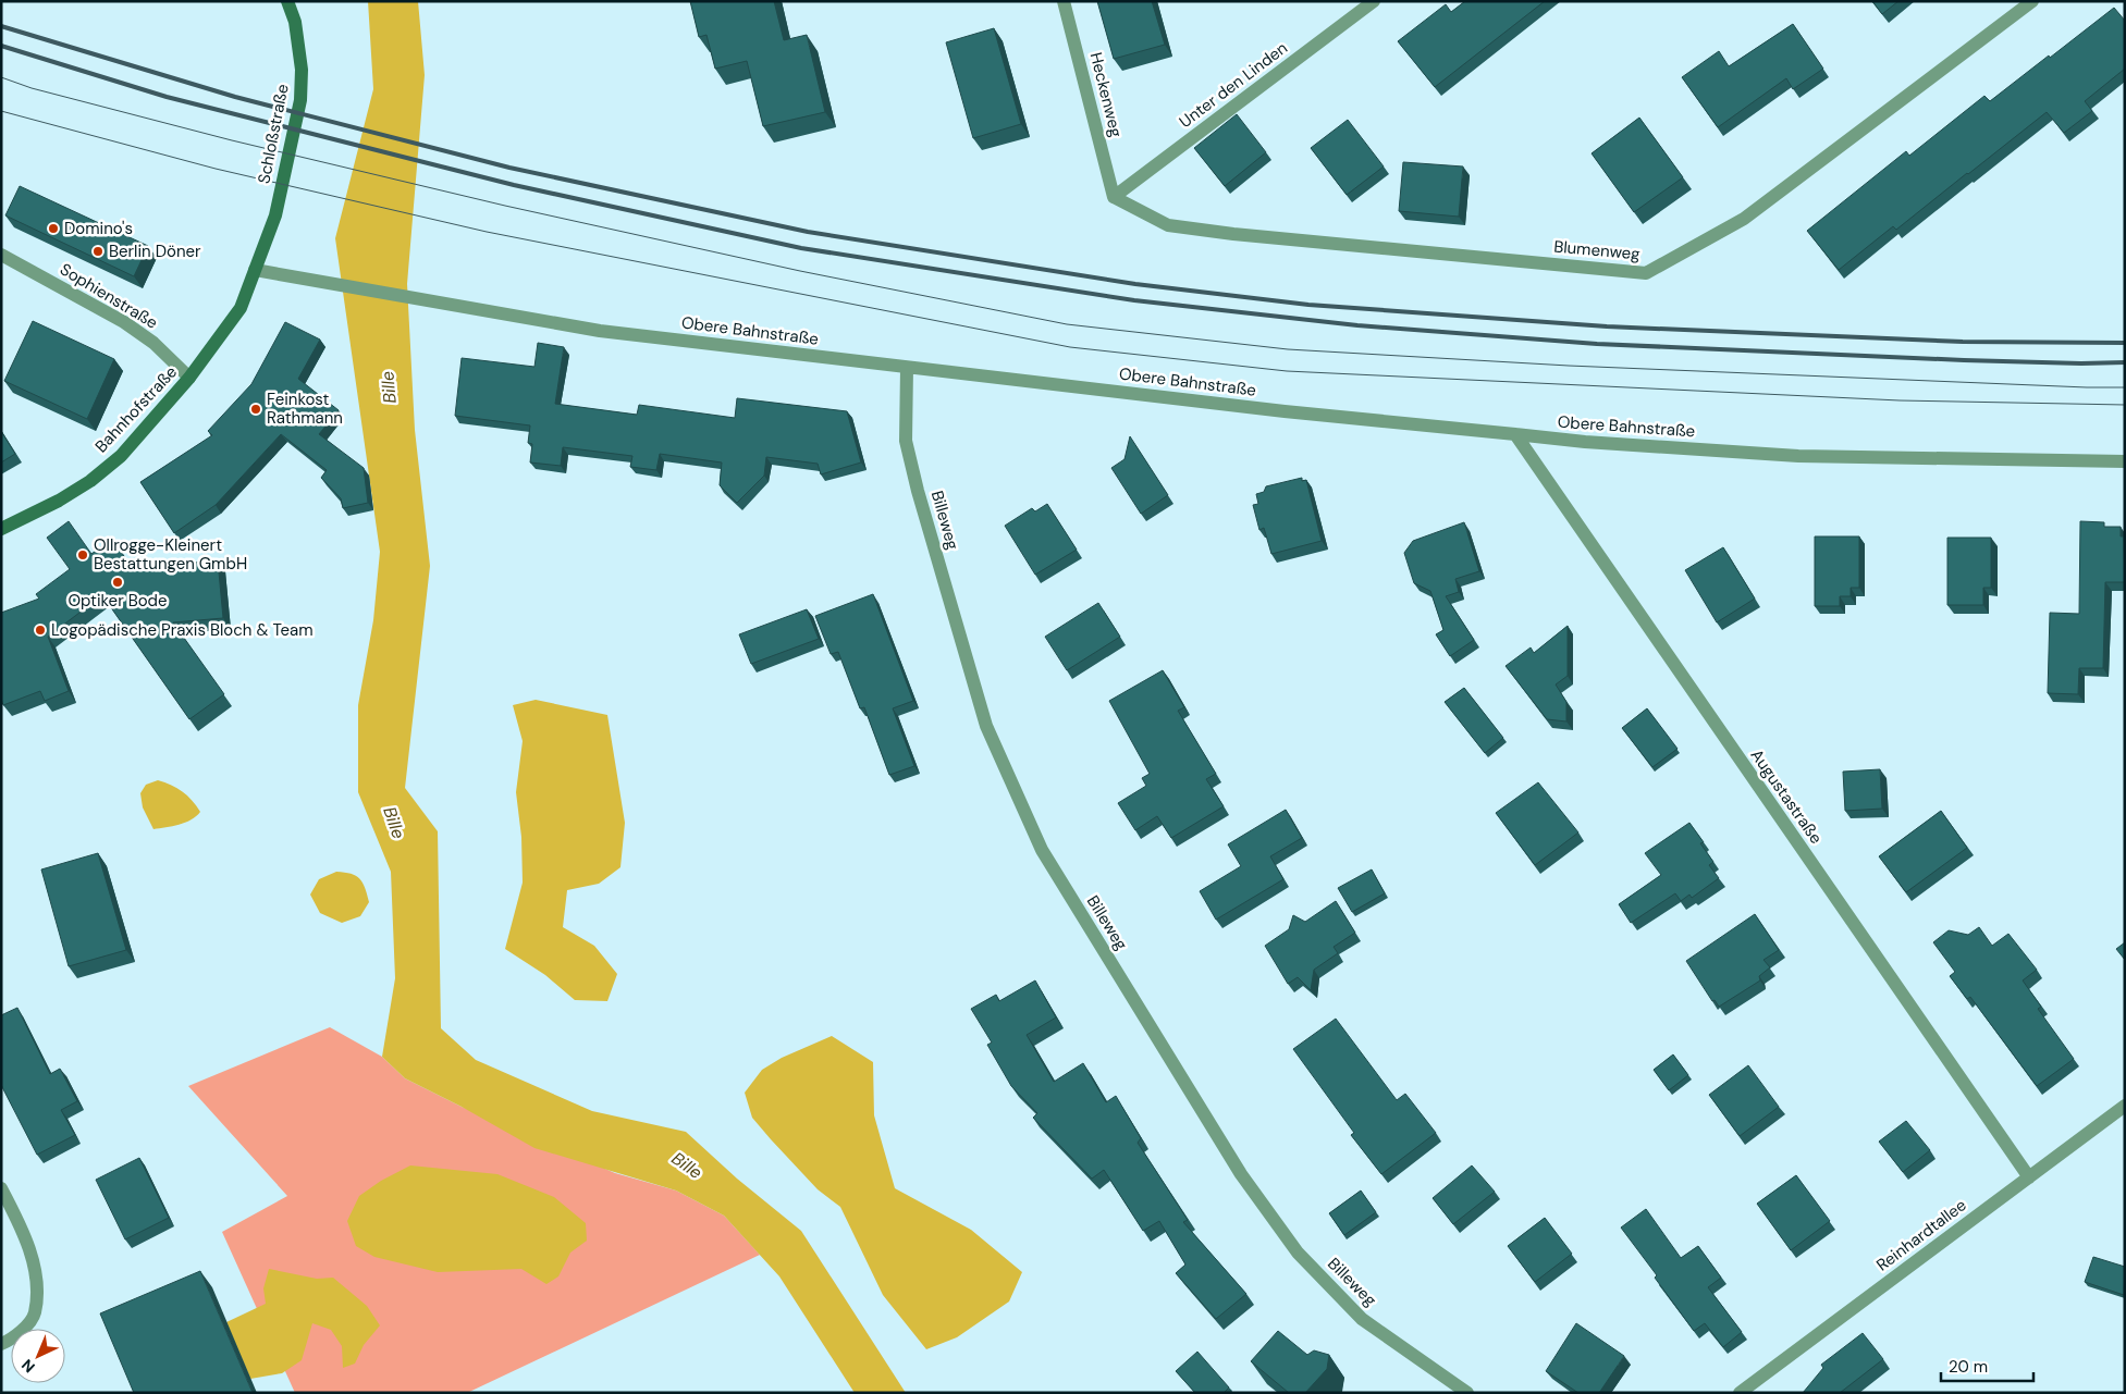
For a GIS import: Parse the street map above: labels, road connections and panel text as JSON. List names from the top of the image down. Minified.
{"streets":{"main road":["Schloßstraße","Bahnhofstraße"],"street":["Unter den Linden","Heckenweg","Blumenweg","Sophienstraße","Obere Bahnstraße","Billeweg","Augustastraße","Reinhardtallee"]},"crossings":[["Unter den Linden","Heckenweg"],["Unter den Linden","Blumenweg"],["Heckenweg","Blumenweg"],["Schloßstraße","Obere Bahnstraße"],["Schloßstraße","Bahnhofstraße"],["Sophienstraße","Bahnhofstraße"],["Obere Bahnstraße","Bahnhofstraße"],["Obere Bahnstraße","Billeweg"],["Obere Bahnstraße","Augustastraße"],["Augustastraße","Reinhardtallee"]],"water":["Bille"],"places":["Domino's","Berlin Döner","Feinkost Rathmann","Ollrogge-Kleinert Bestattungen GmbH","Optiker Bode","Logopädische Praxis Bloch & Team"],"scale_bar":"20 m","north":"bottom left"}
